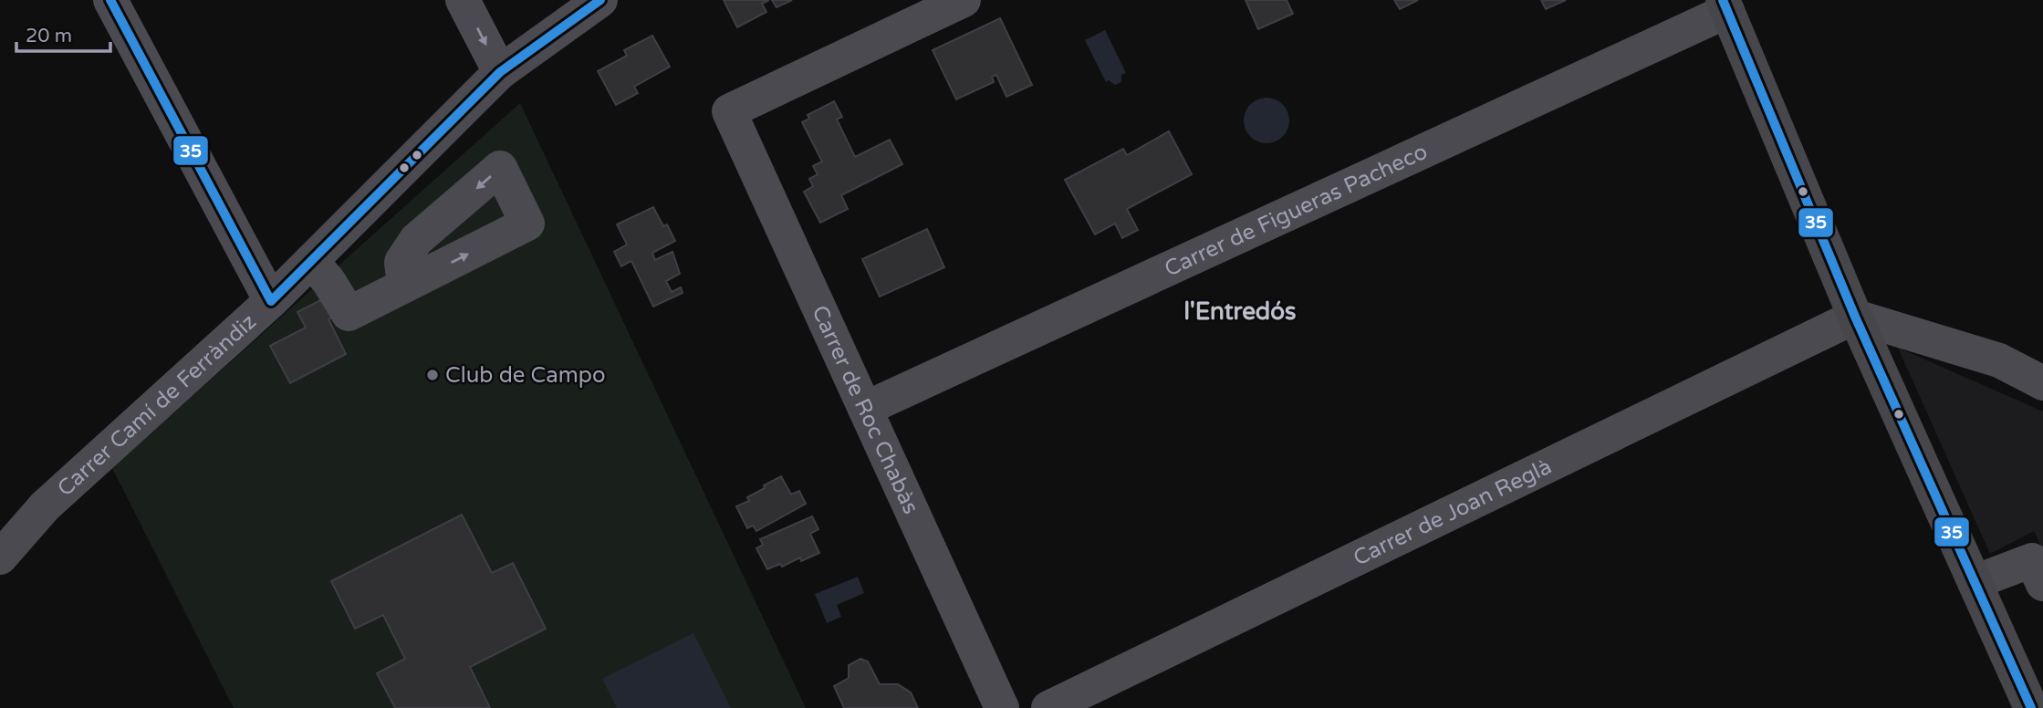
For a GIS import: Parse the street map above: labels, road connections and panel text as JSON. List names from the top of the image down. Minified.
{"streets":{"street":["Carrer de Figueras Pacheco","Carrer Camí de Ferràndiz","Carrer de Roc Chabàs","Carrer de Joan Reglà"]},"crossings":[["Carrer de Figueras Pacheco","Carrer de Roc Chabàs"]],"districts":["l'Entredós"],"places":["Club de Campo"],"lines":["transit line 35"],"scale_bar":"20 m"}
